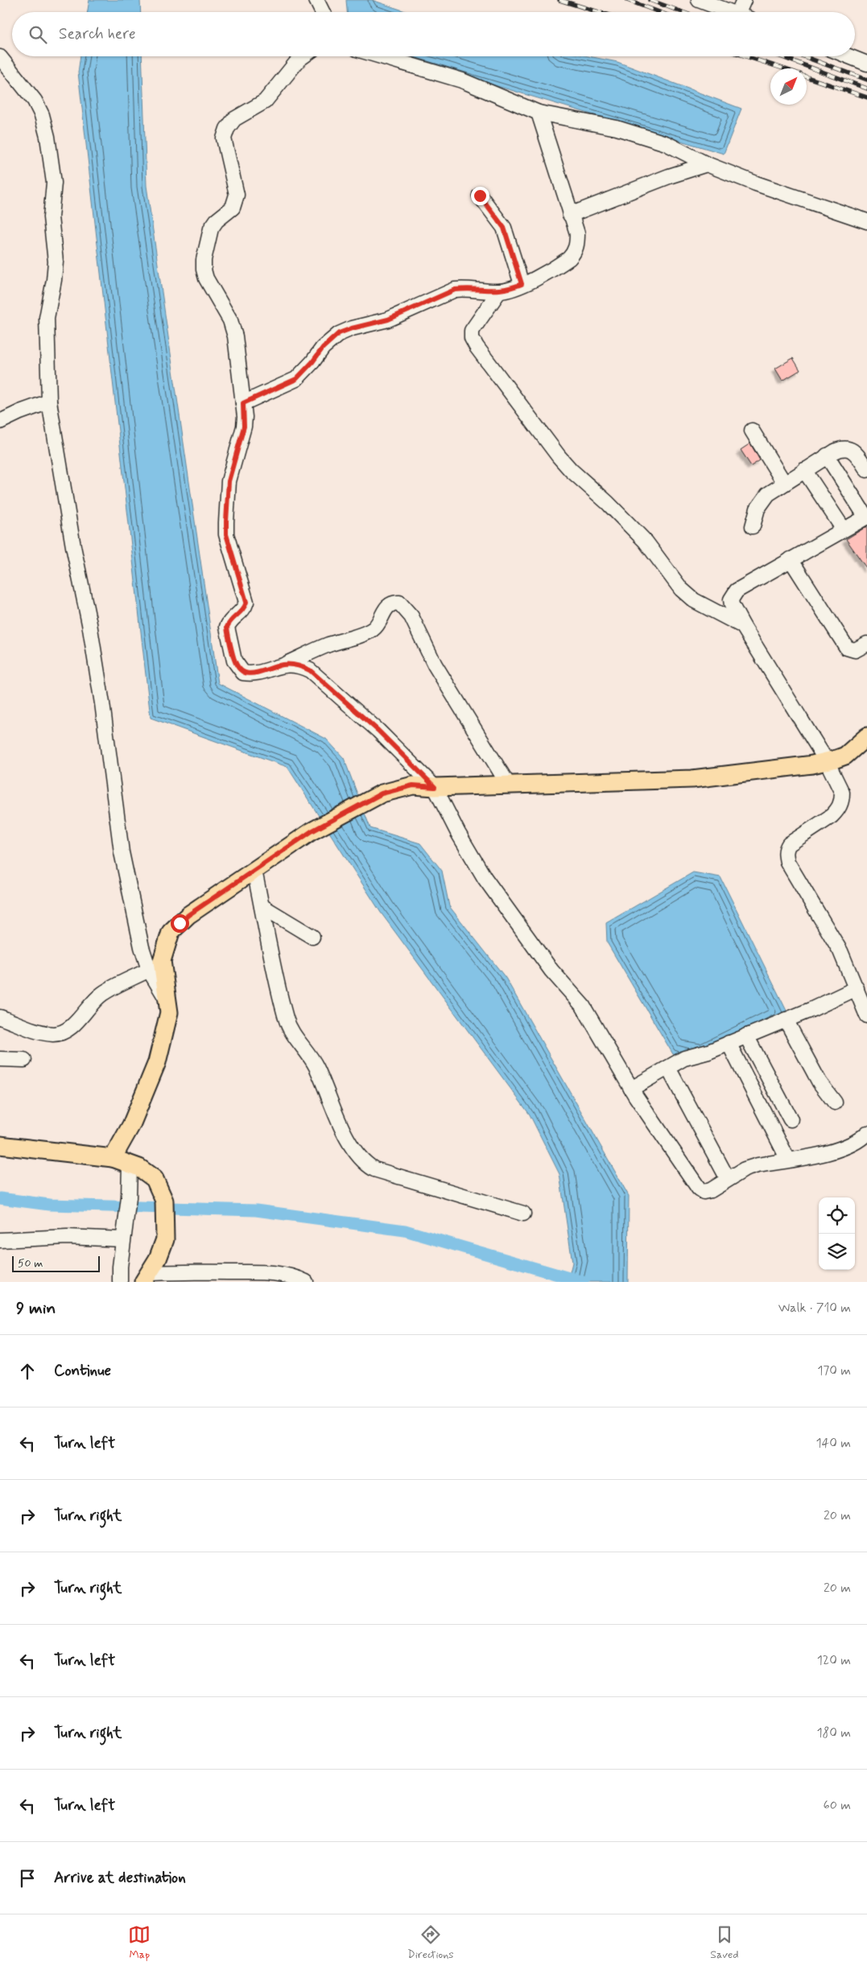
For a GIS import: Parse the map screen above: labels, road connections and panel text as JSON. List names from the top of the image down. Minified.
{"scale_bar":"50 m","north":"top right","page":{"search":"Search here","scale":"50 m","heading":["9 min","Walk · 710 m"],"list":[["Continue","170 m"],["Turn left","140 m"],["Turn right","20 m"],["Turn right","20 m"],["Turn left","120 m"],["Turn right","180 m"],["Turn left","60 m"],"Arrive at destination"],"nav":["Map","Directions","Saved"]}}
